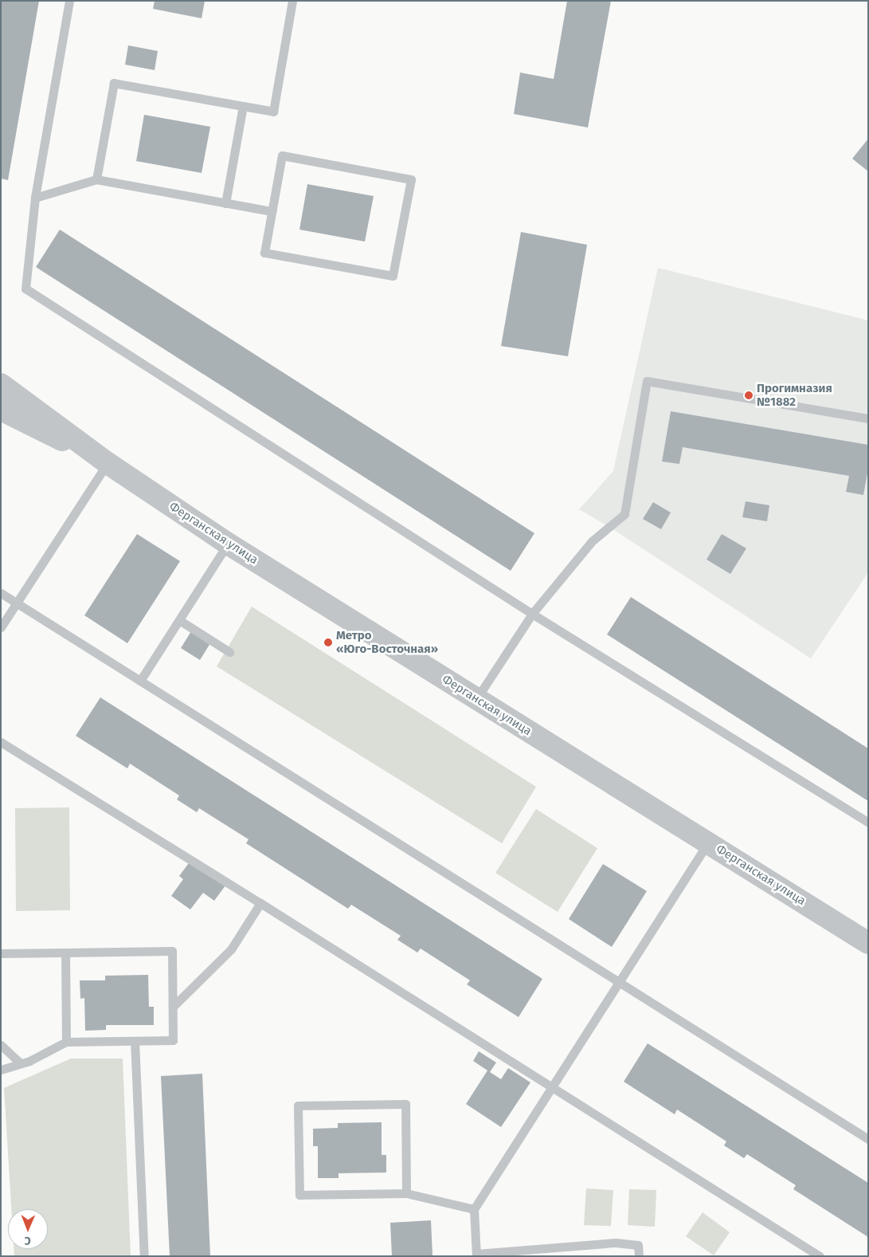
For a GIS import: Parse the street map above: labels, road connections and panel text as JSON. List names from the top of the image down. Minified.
{"streets":{"street":["Ферганская улица"]},"places":["Прогимназия №1882","Метро «Юго-Восточная»"],"north":"bottom"}
